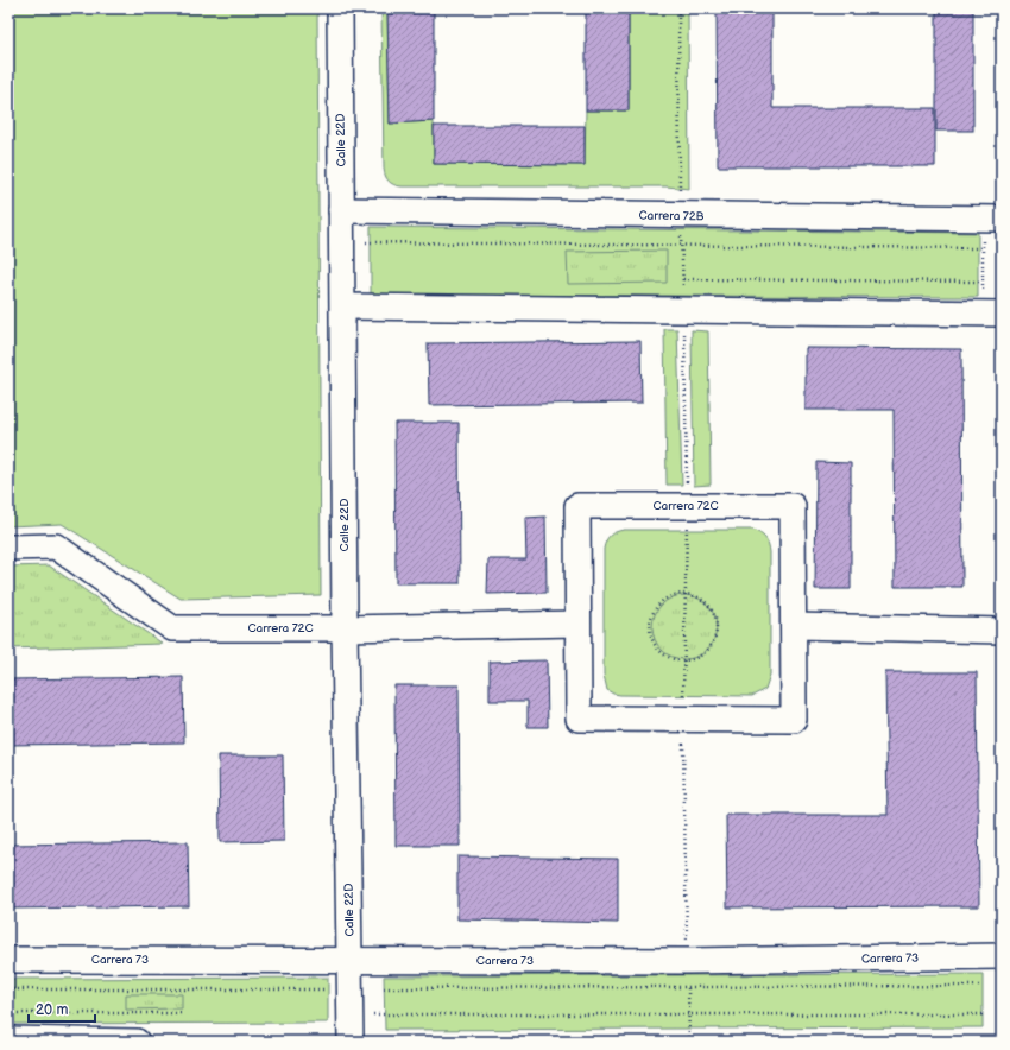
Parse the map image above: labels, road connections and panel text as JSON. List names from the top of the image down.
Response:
{
  "streets": {
    "street": [
      "Calle 22D",
      "Carrera 72B",
      "Carrera 72C",
      "Carrera 73"
    ]
  },
  "crossings": [
    ["Calle 22D", "Carrera 72B"],
    ["Calle 22D", "Carrera 72C"],
    ["Calle 22D", "Carrera 73"]
  ],
  "scale_bar": "20 m"
}
